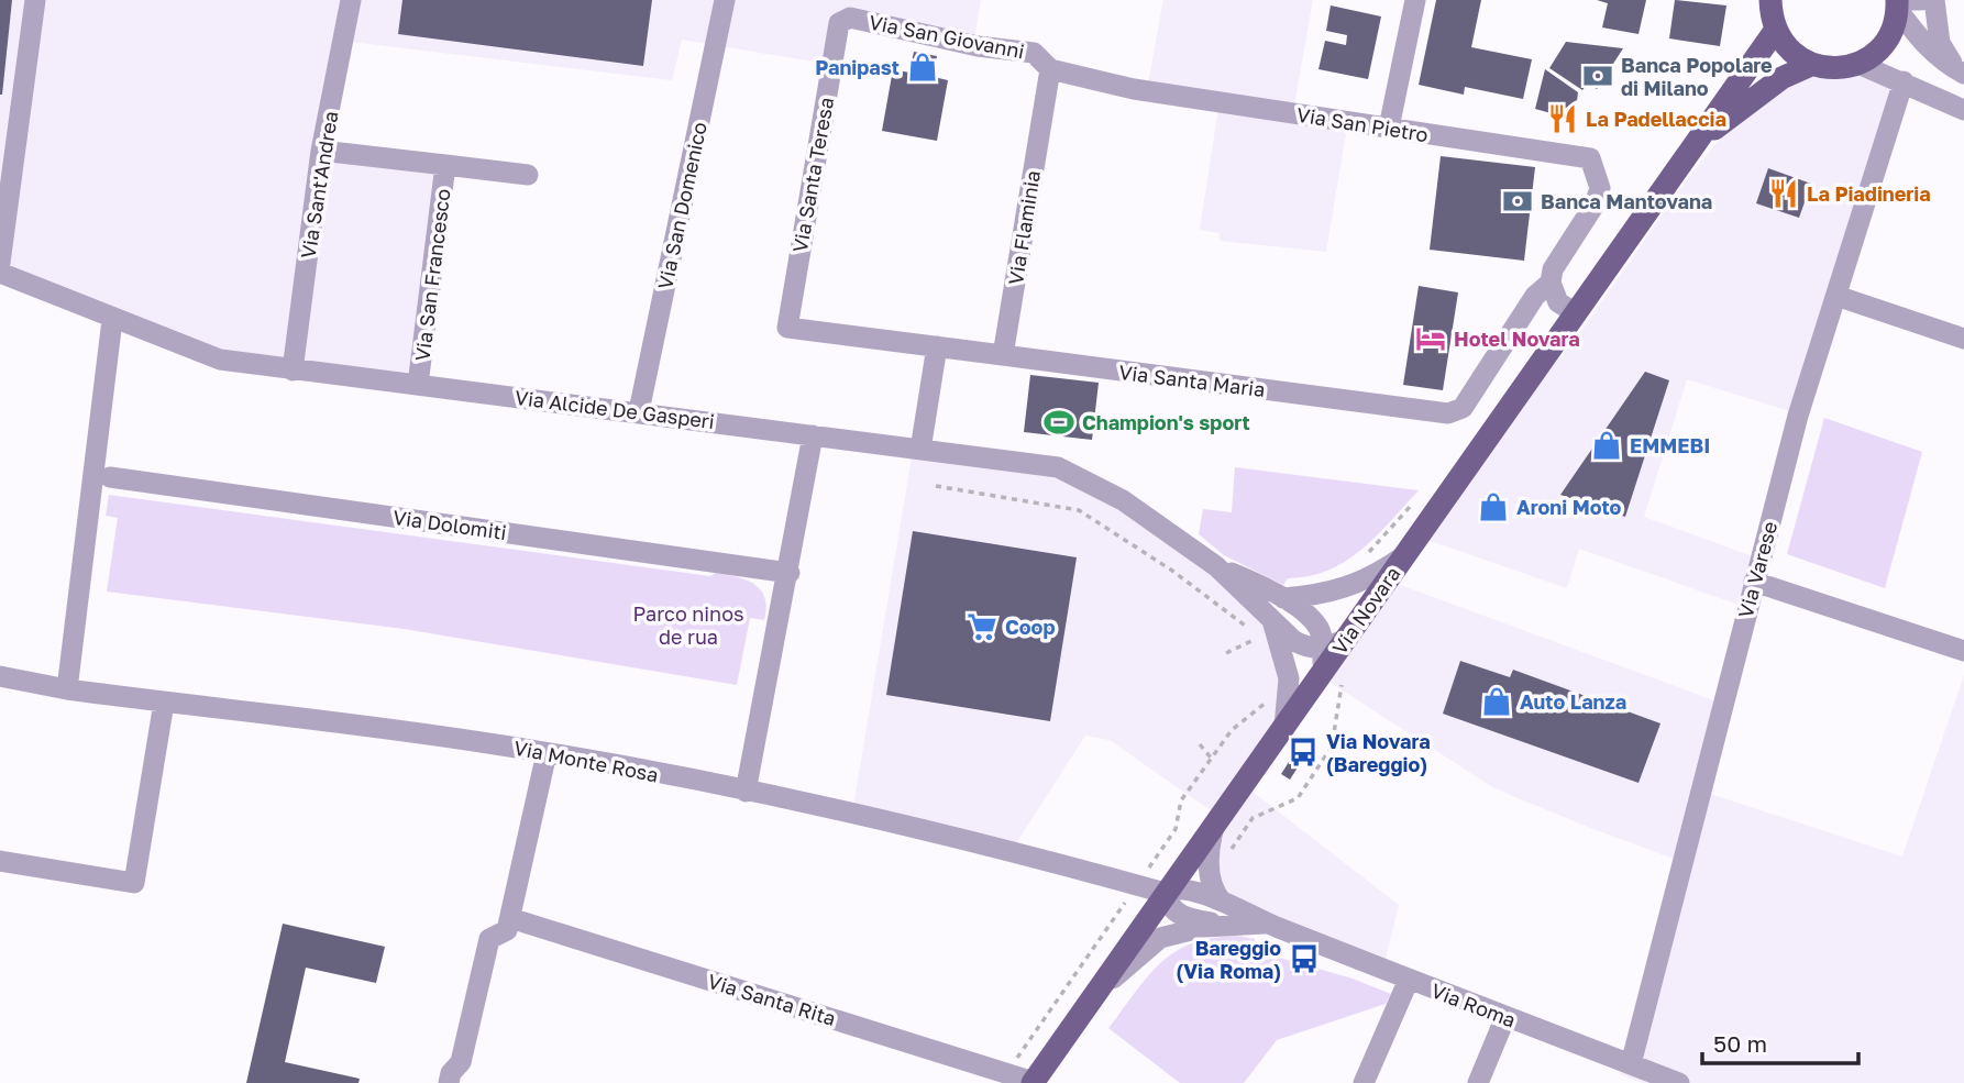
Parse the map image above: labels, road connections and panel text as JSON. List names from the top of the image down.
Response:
{
  "streets": {
    "main road": ["Via Novara"],
    "street": [
      "Via San Giovanni",
      "Via San Pietro",
      "Via Santa Teresa",
      "Via Sant'Andrea",
      "Via San Domenico",
      "Via Flaminia",
      "Via San Francesco",
      "Via Santa Maria",
      "Via Alcide De Gasperi",
      "Via Dolomiti",
      "Via Varese",
      "Via Monte Rosa",
      "Via Santa Rita",
      "Via Roma"
    ]
  },
  "crossings": [
    ["Via San Giovanni", "Via San Pietro"],
    ["Via San Giovanni", "Via Santa Teresa"],
    ["Via San Giovanni", "Via Flaminia"],
    ["Via San Pietro", "Via Santa Maria"],
    ["Via Santa Teresa", "Via Santa Maria"],
    ["Via Sant'Andrea", "Via San Francesco"],
    ["Via Sant'Andrea", "Via Alcide De Gasperi"],
    ["Via San Domenico", "Via Alcide De Gasperi"],
    ["Via Flaminia", "Via Santa Maria"],
    ["Via San Francesco", "Via Alcide De Gasperi"],
    ["Via Alcide De Gasperi", "Via Novara"],
    ["Via Varese", "Via Roma"],
    ["Via Novara", "Via Monte Rosa"],
    ["Via Novara", "Via Santa Rita"],
    ["Via Monte Rosa", "Via Roma"]
  ],
  "parks": ["Parco ninos de rua"],
  "places": {
    "shop": [
      "Panipast",
      "EMMEBI",
      "Aroni Moto",
      "Auto Lanza"
    ],
    "bank": ["Banca Popolare di Milano", "Banca Mantovana"],
    "restaurant": ["La Padellaccia", "La Piadineria"],
    "hotel": ["Hotel Novara"],
    "sports": ["Champion's sport"],
    "supermarket": ["Coop"],
    "bus stop": ["Via Novara (Bareggio)", "Bareggio (Via Roma)"]
  },
  "scale_bar": "50 m"
}
